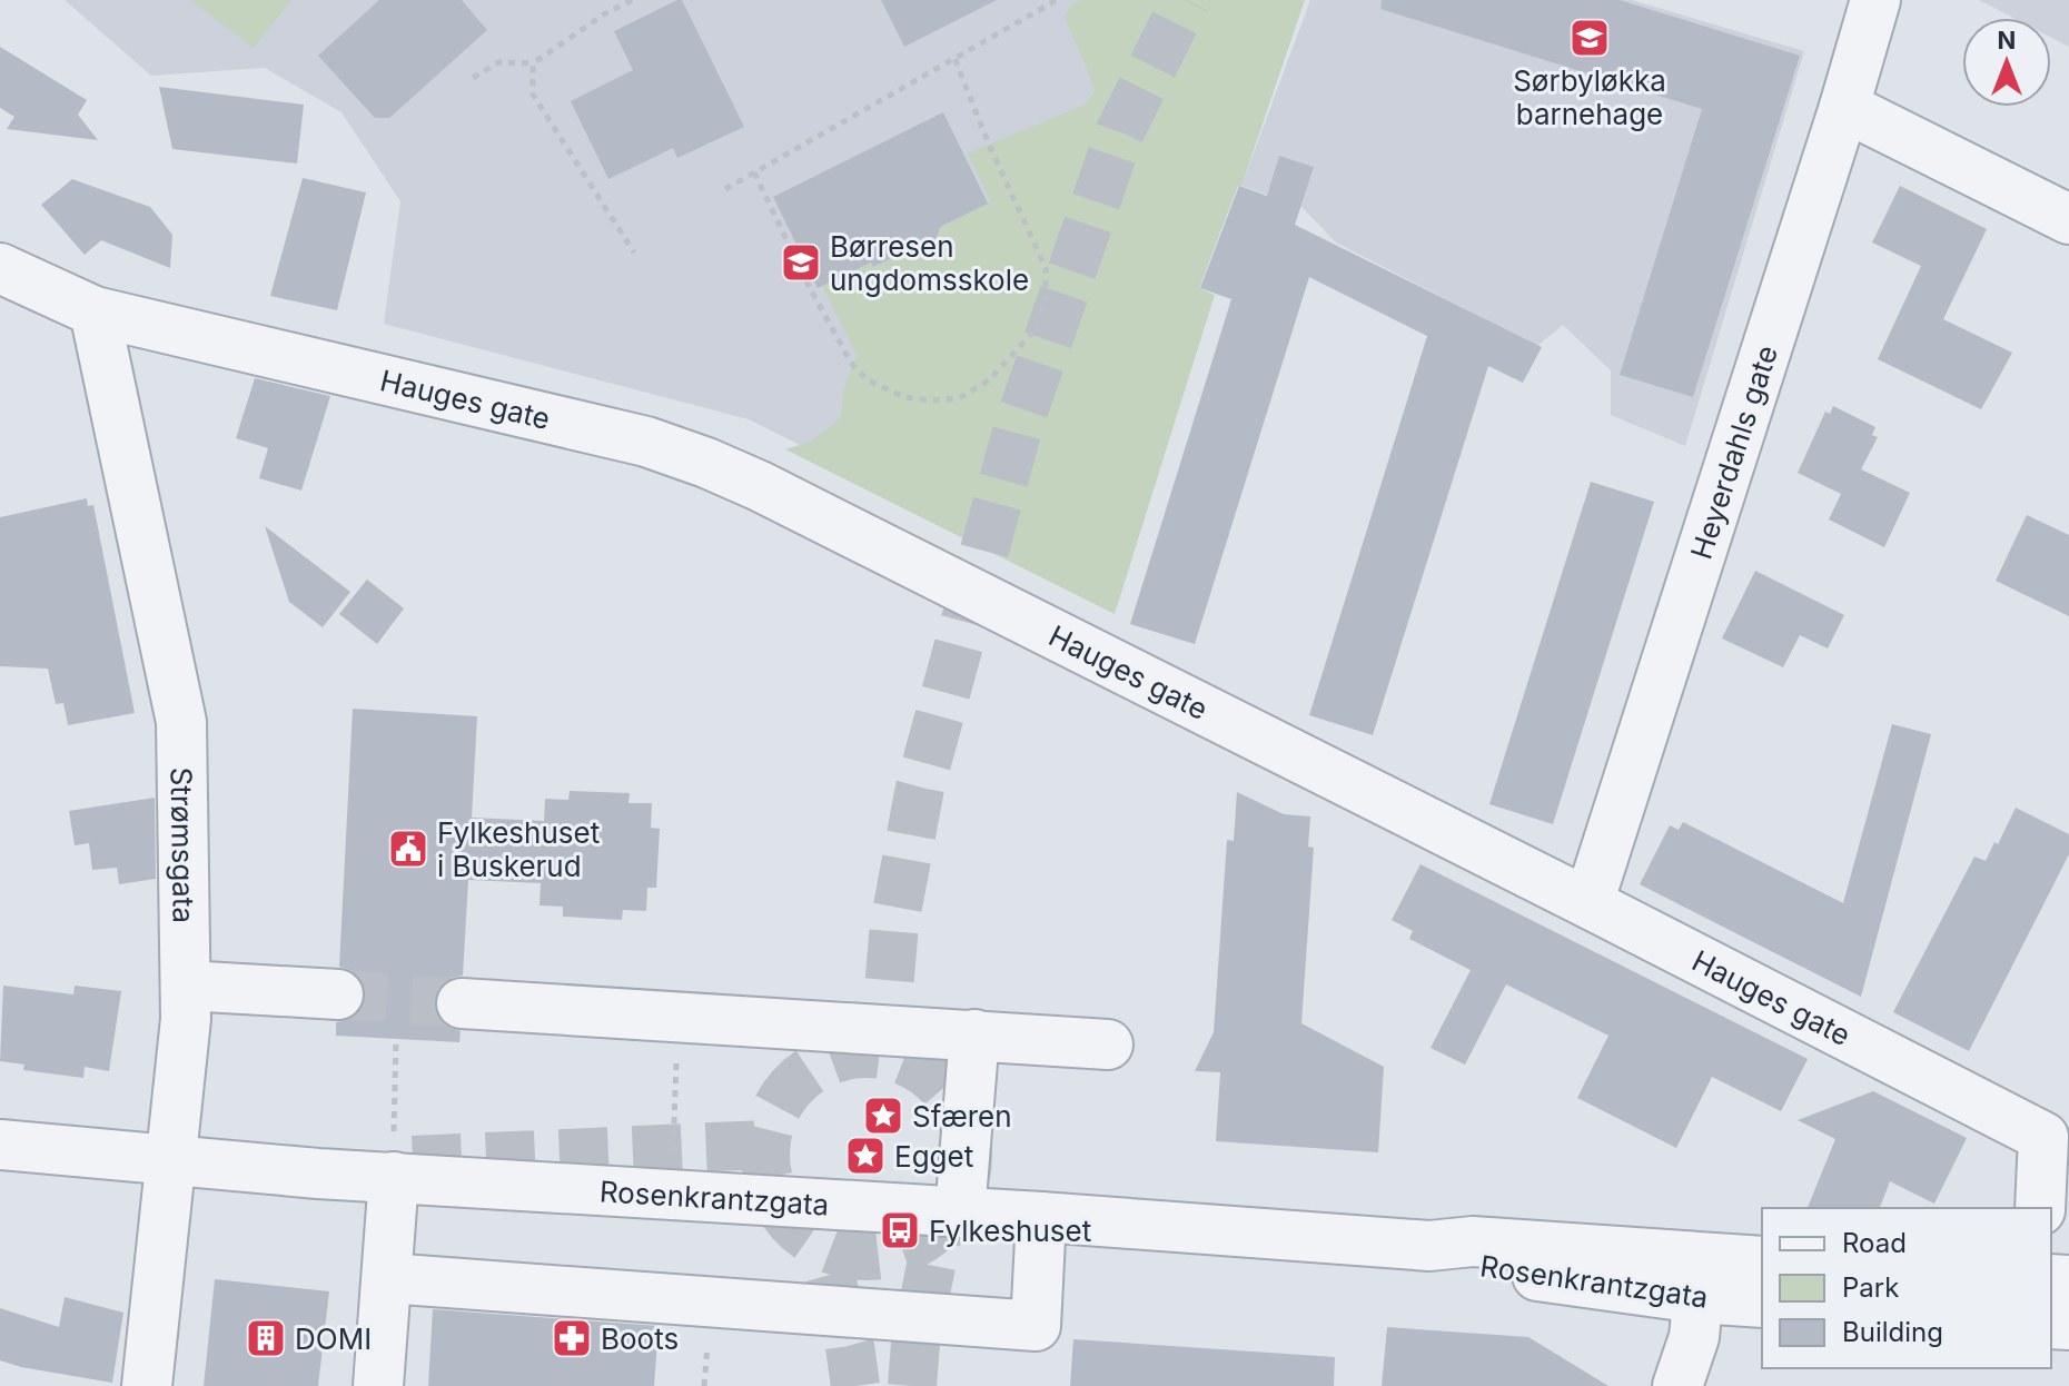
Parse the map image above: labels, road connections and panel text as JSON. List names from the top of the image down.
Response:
{
  "streets": {
    "street": [
      "Hauges gate",
      "Heyerdahls gate",
      "Strømsgata",
      "Rosenkrantzgata"
    ]
  },
  "crossings": [
    ["Hauges gate", "Heyerdahls gate"],
    ["Hauges gate", "Strømsgata"],
    ["Strømsgata", "Rosenkrantzgata"]
  ],
  "places": {
    "school or university": ["Sørbyløkka barnehage", "Børresen ungdomsskole"],
    "public building": ["Fylkeshuset i Buskerud"],
    "place": ["Sfæren", "Egget"],
    "bus stop": ["Fylkeshuset"],
    "building": ["DOMI"],
    "pharmacy": ["Boots"]
  },
  "legend": ["Road", "Park", "Building"],
  "north": "top"
}
